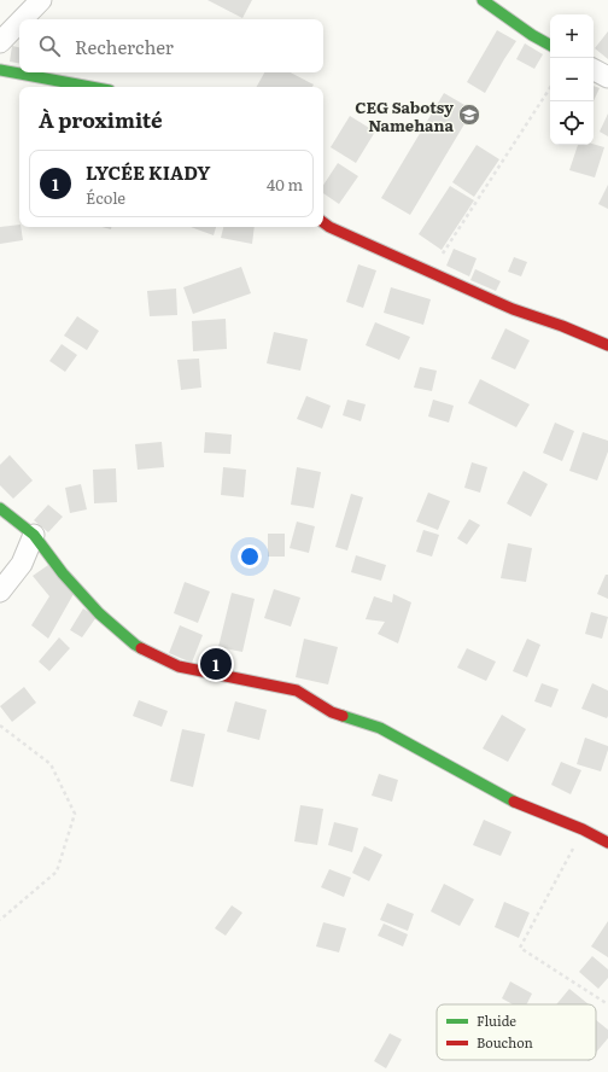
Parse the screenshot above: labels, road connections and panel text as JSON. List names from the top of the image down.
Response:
{
  "places": {
    "school or university": ["CEG Sabotsy Namehana"]
  },
  "legend": ["Fluide", "Bouchon"],
  "page": {
    "map_buttons": ["+", "−"],
    "search": "Rechercher",
    "heading": "À proximité",
    "list": [
      {
        "mark": "1",
        "name": "LYCÉE KIADY",
        "note": "École",
        "value": "40 m"
      }
    ],
    "pins": "1"
  }
}
